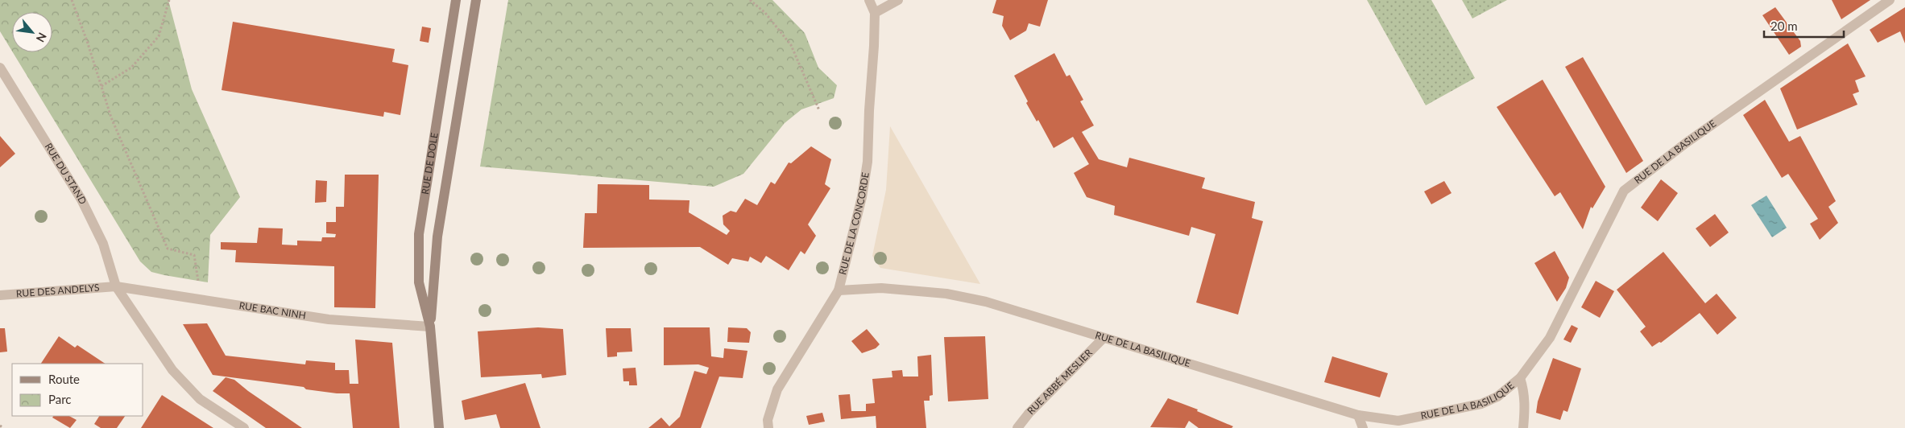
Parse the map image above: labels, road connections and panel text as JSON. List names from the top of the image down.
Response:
{
  "streets": {
    "main road": ["RUE DE DOLE"],
    "street": [
      "RUE DE LA BASILIQUE",
      "RUE DU STAND",
      "RUE DE LA CONCORDE",
      "RUE DES ANDELYS",
      "RUE BAC NINH",
      "RUE ABBÉ MESLIER"
    ]
  },
  "crossings": [
    ["RUE DE LA BASILIQUE", "RUE DE LA CONCORDE"],
    ["RUE DE LA BASILIQUE", "RUE ABBÉ MESLIER"],
    ["RUE DE DOLE", "RUE BAC NINH"],
    ["RUE DU STAND", "RUE DES ANDELYS"],
    ["RUE DU STAND", "RUE BAC NINH"],
    ["RUE DES ANDELYS", "RUE BAC NINH"]
  ],
  "legend": ["Route", "Parc"],
  "scale_bar": "20 m",
  "north": "bottom right"
}
